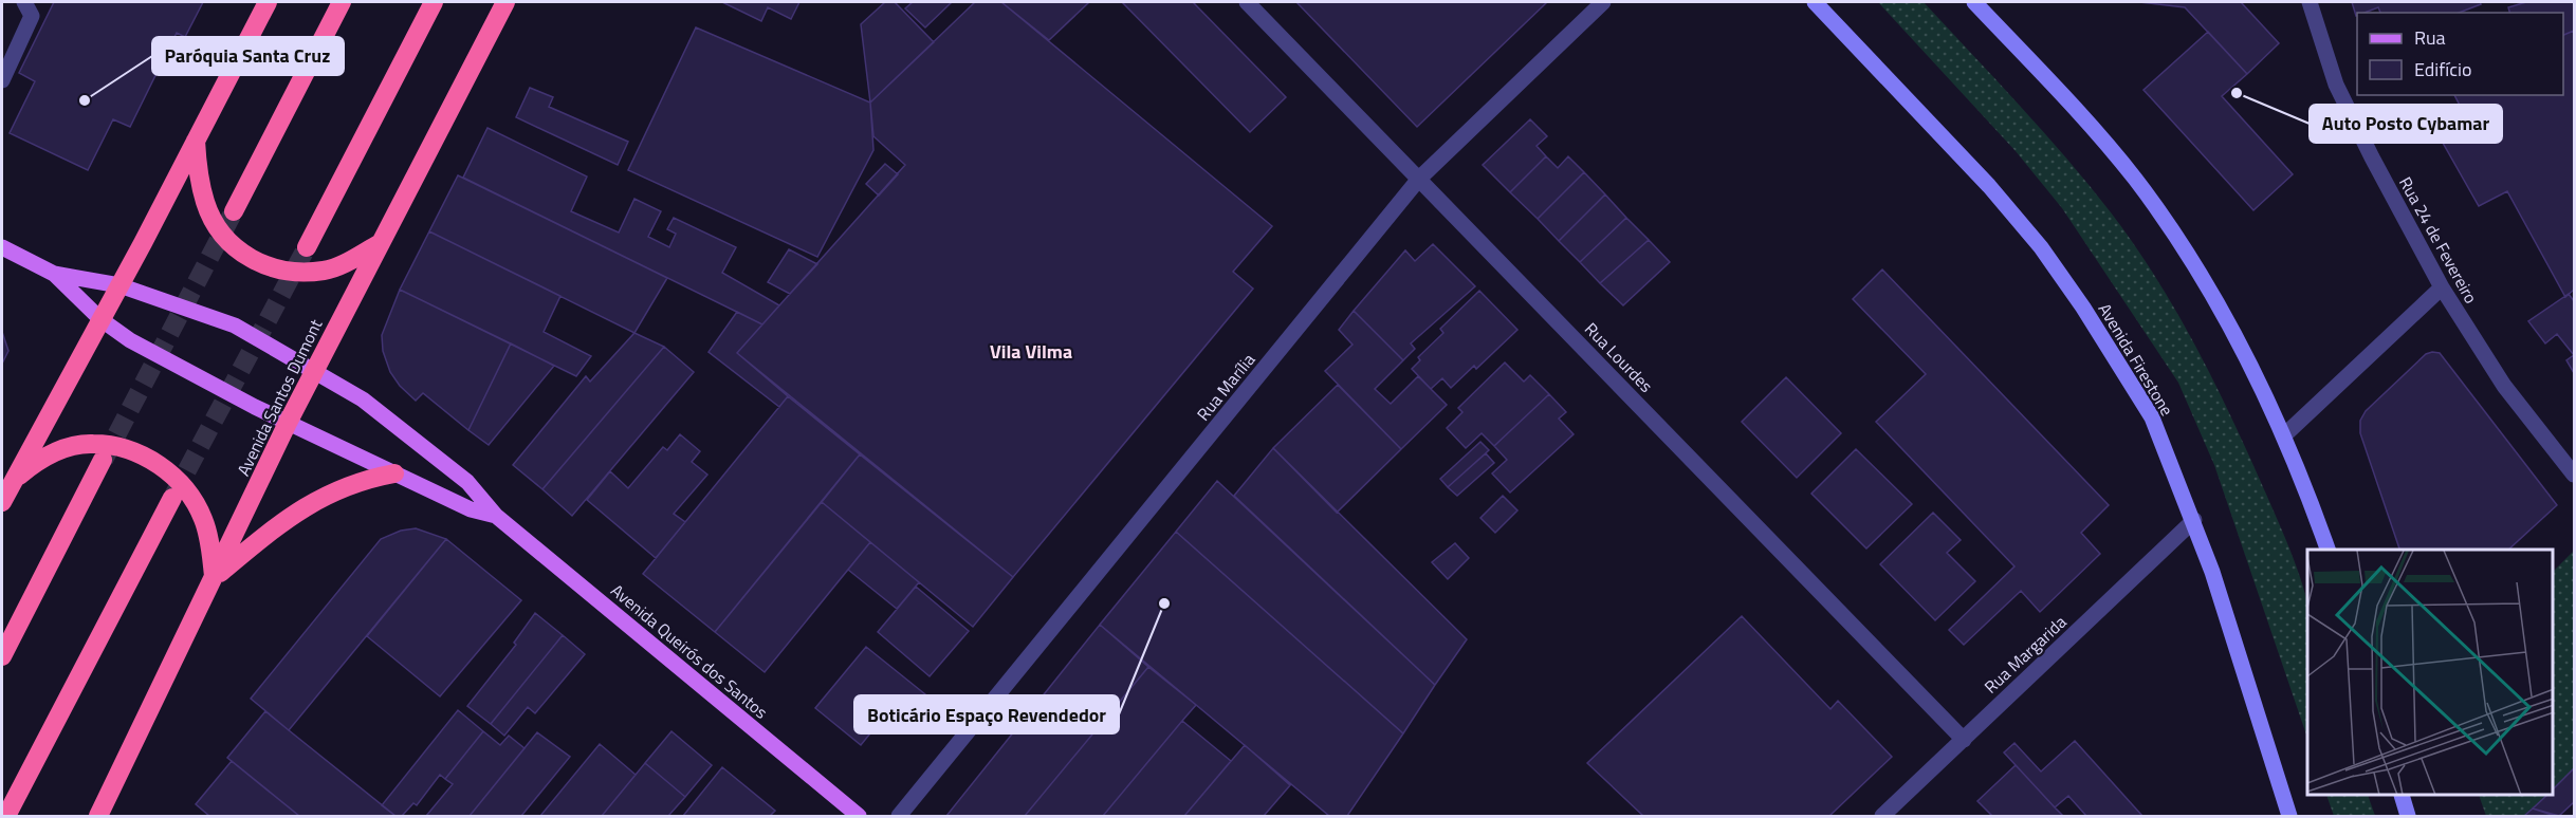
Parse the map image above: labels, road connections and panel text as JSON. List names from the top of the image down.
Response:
{
  "streets": {
    "highway": ["Avenida Santos Dumont"],
    "main road": ["Avenida Firestone", "Avenida Queirós dos Santos"],
    "street": [
      "Rua 24 de Fevereiro",
      "Rua Lourdes",
      "Rua Marília",
      "Rua Margarida"
    ]
  },
  "crossings": [
    ["Rua Lourdes", "Rua Marília"],
    ["Rua Lourdes", "Rua Margarida"],
    ["Avenida Firestone", "Rua Margarida"],
    ["Avenida Santos Dumont", "Avenida Queirós dos Santos"]
  ],
  "districts": ["Vila Vilma"],
  "places": ["Auto Posto Cybamar", "Paróquia Santa Cruz", "Boticário Espaço Revendedor"],
  "legend": ["Rua", "Edifício"]
}
